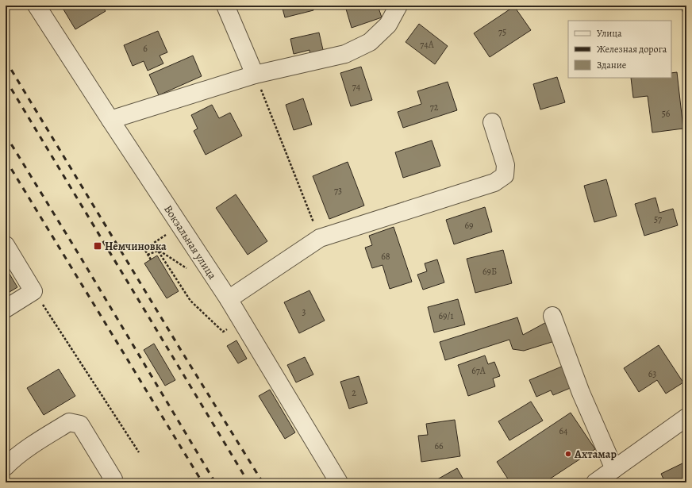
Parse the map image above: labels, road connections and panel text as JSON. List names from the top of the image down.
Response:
{
  "streets": {
    "street": ["Вокзальная улица"]
  },
  "places": {
    "transit": ["Немчиновка"],
    "other": ["Ахтамар"]
  },
  "house_numbers": [
    "75",
    "74А",
    "6",
    "74",
    "72",
    "56",
    "73",
    "57",
    "69",
    "68",
    "69Б",
    "3",
    "69/1",
    "67А",
    "63",
    "2",
    "64",
    "66"
  ],
  "legend": ["Улица", "Железная дорога", "Здание"]
}
